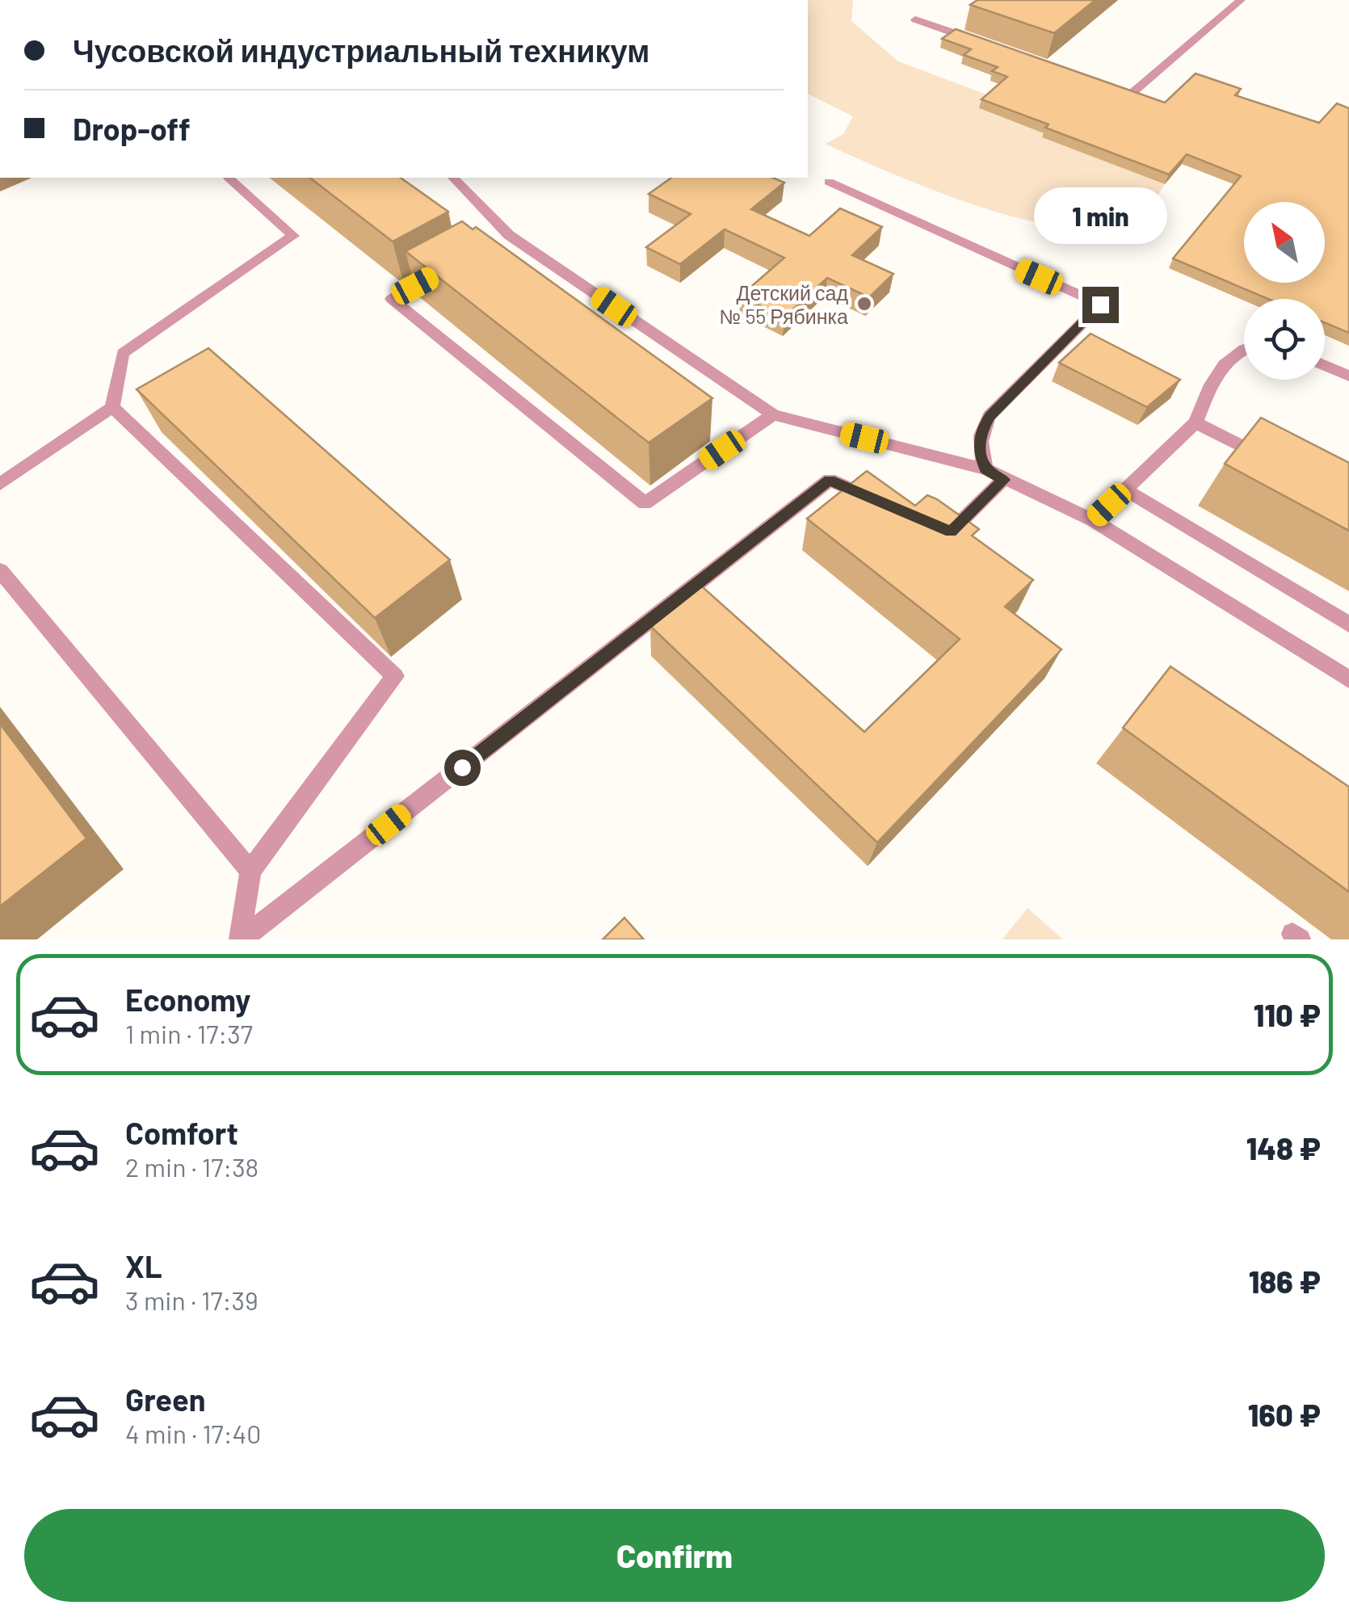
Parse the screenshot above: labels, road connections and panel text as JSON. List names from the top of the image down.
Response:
{
  "places": ["Детский сад № 55 Рябинка"],
  "north": "top left",
  "page": {
    "banner": ["Чусовской индустриальный техникум", "Drop-off"],
    "bubble": "1 min",
    "list": [
      {
        "name": "Economy",
        "note": "1 min · 17:37",
        "value": "110 ₽"
      },
      {
        "name": "Comfort",
        "note": "2 min · 17:38",
        "value": "148 ₽"
      },
      {
        "name": "XL",
        "note": "3 min · 17:39",
        "value": "186 ₽"
      },
      {
        "name": "Green",
        "note": "4 min · 17:40",
        "value": "160 ₽"
      }
    ],
    "buttons": "Confirm"
  }
}
